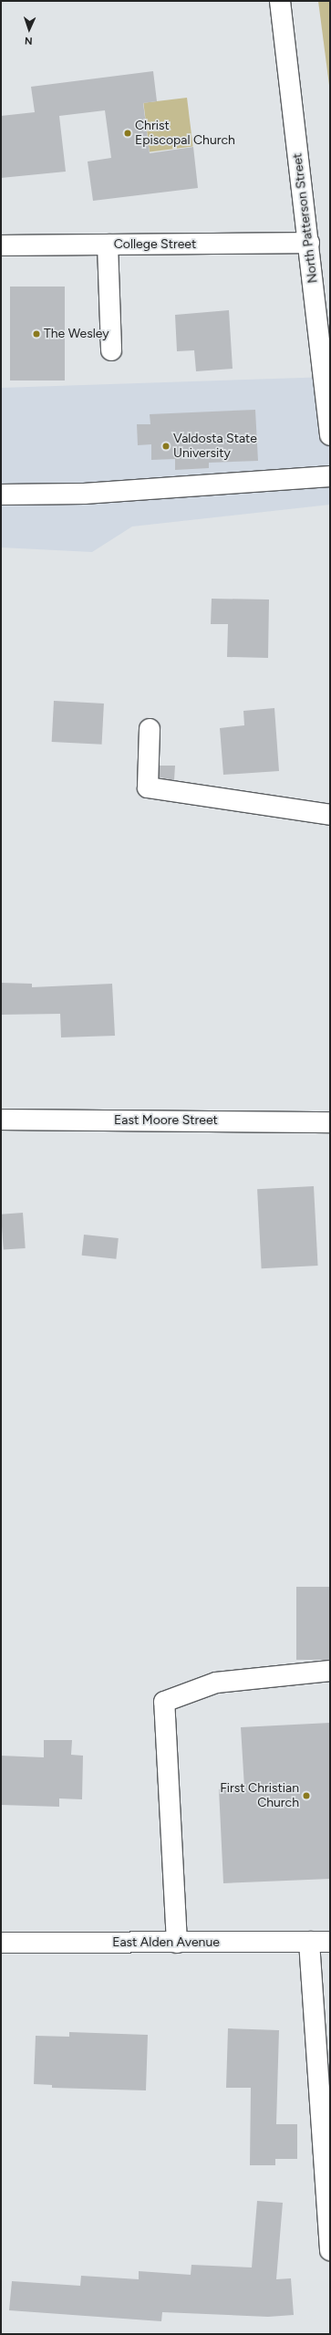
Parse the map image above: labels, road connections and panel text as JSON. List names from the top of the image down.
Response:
{
  "streets": {
    "street": [
      "North Patterson Street",
      "College Street",
      "East Moore Street",
      "East Alden Avenue"
    ]
  },
  "crossings": [
    ["North Patterson Street", "College Street"]
  ],
  "places": [
    "Christ Episcopal Church",
    "The Wesley",
    "Valdosta State University",
    "First Christian Church"
  ],
  "north": "bottom"
}
